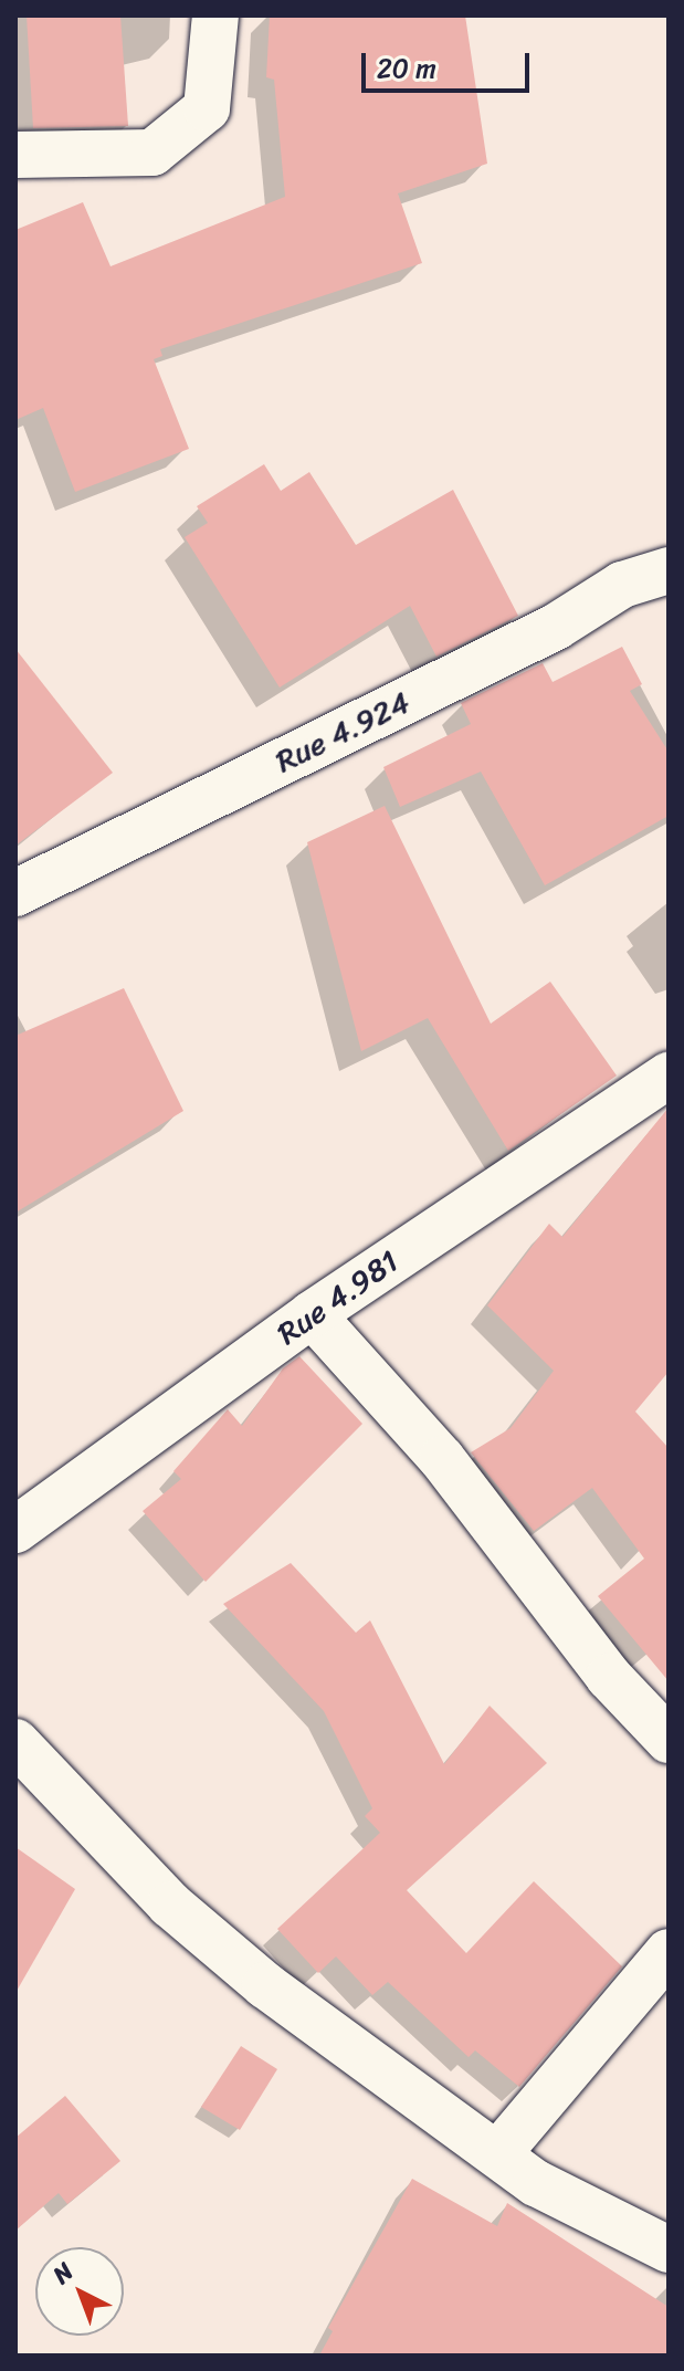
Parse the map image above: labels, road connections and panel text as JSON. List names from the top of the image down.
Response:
{
  "streets": {
    "street": ["Rue 4.924", "Rue 4.981"]
  },
  "scale_bar": "20 m",
  "north": "top left"
}
